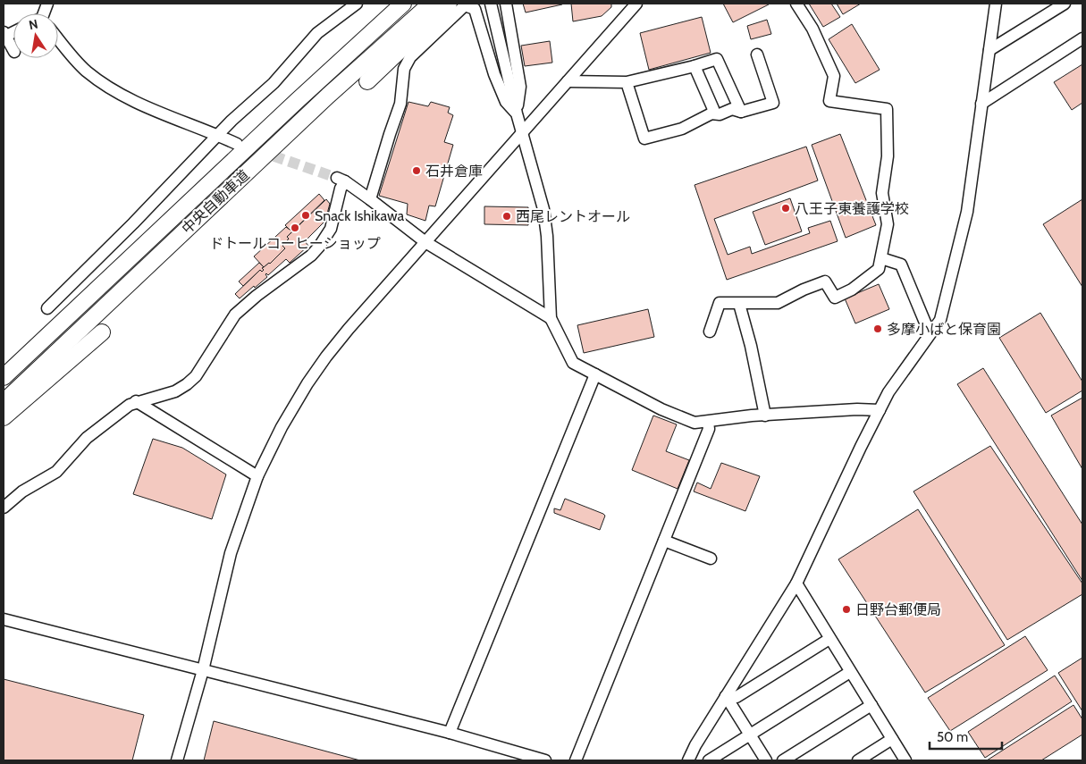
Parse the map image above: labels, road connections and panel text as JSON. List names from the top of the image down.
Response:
{
  "streets": {
    "highway": ["中央自動車道"]
  },
  "places": [
    "石井倉庫",
    "八王子東養護学校",
    "Snack Ishikawa",
    "西尾レントオール",
    "ドトールコーヒーショップ",
    "多摩小ばと保育園",
    "日野台郵便局"
  ],
  "scale_bar": "50 m",
  "north": "top"
}
